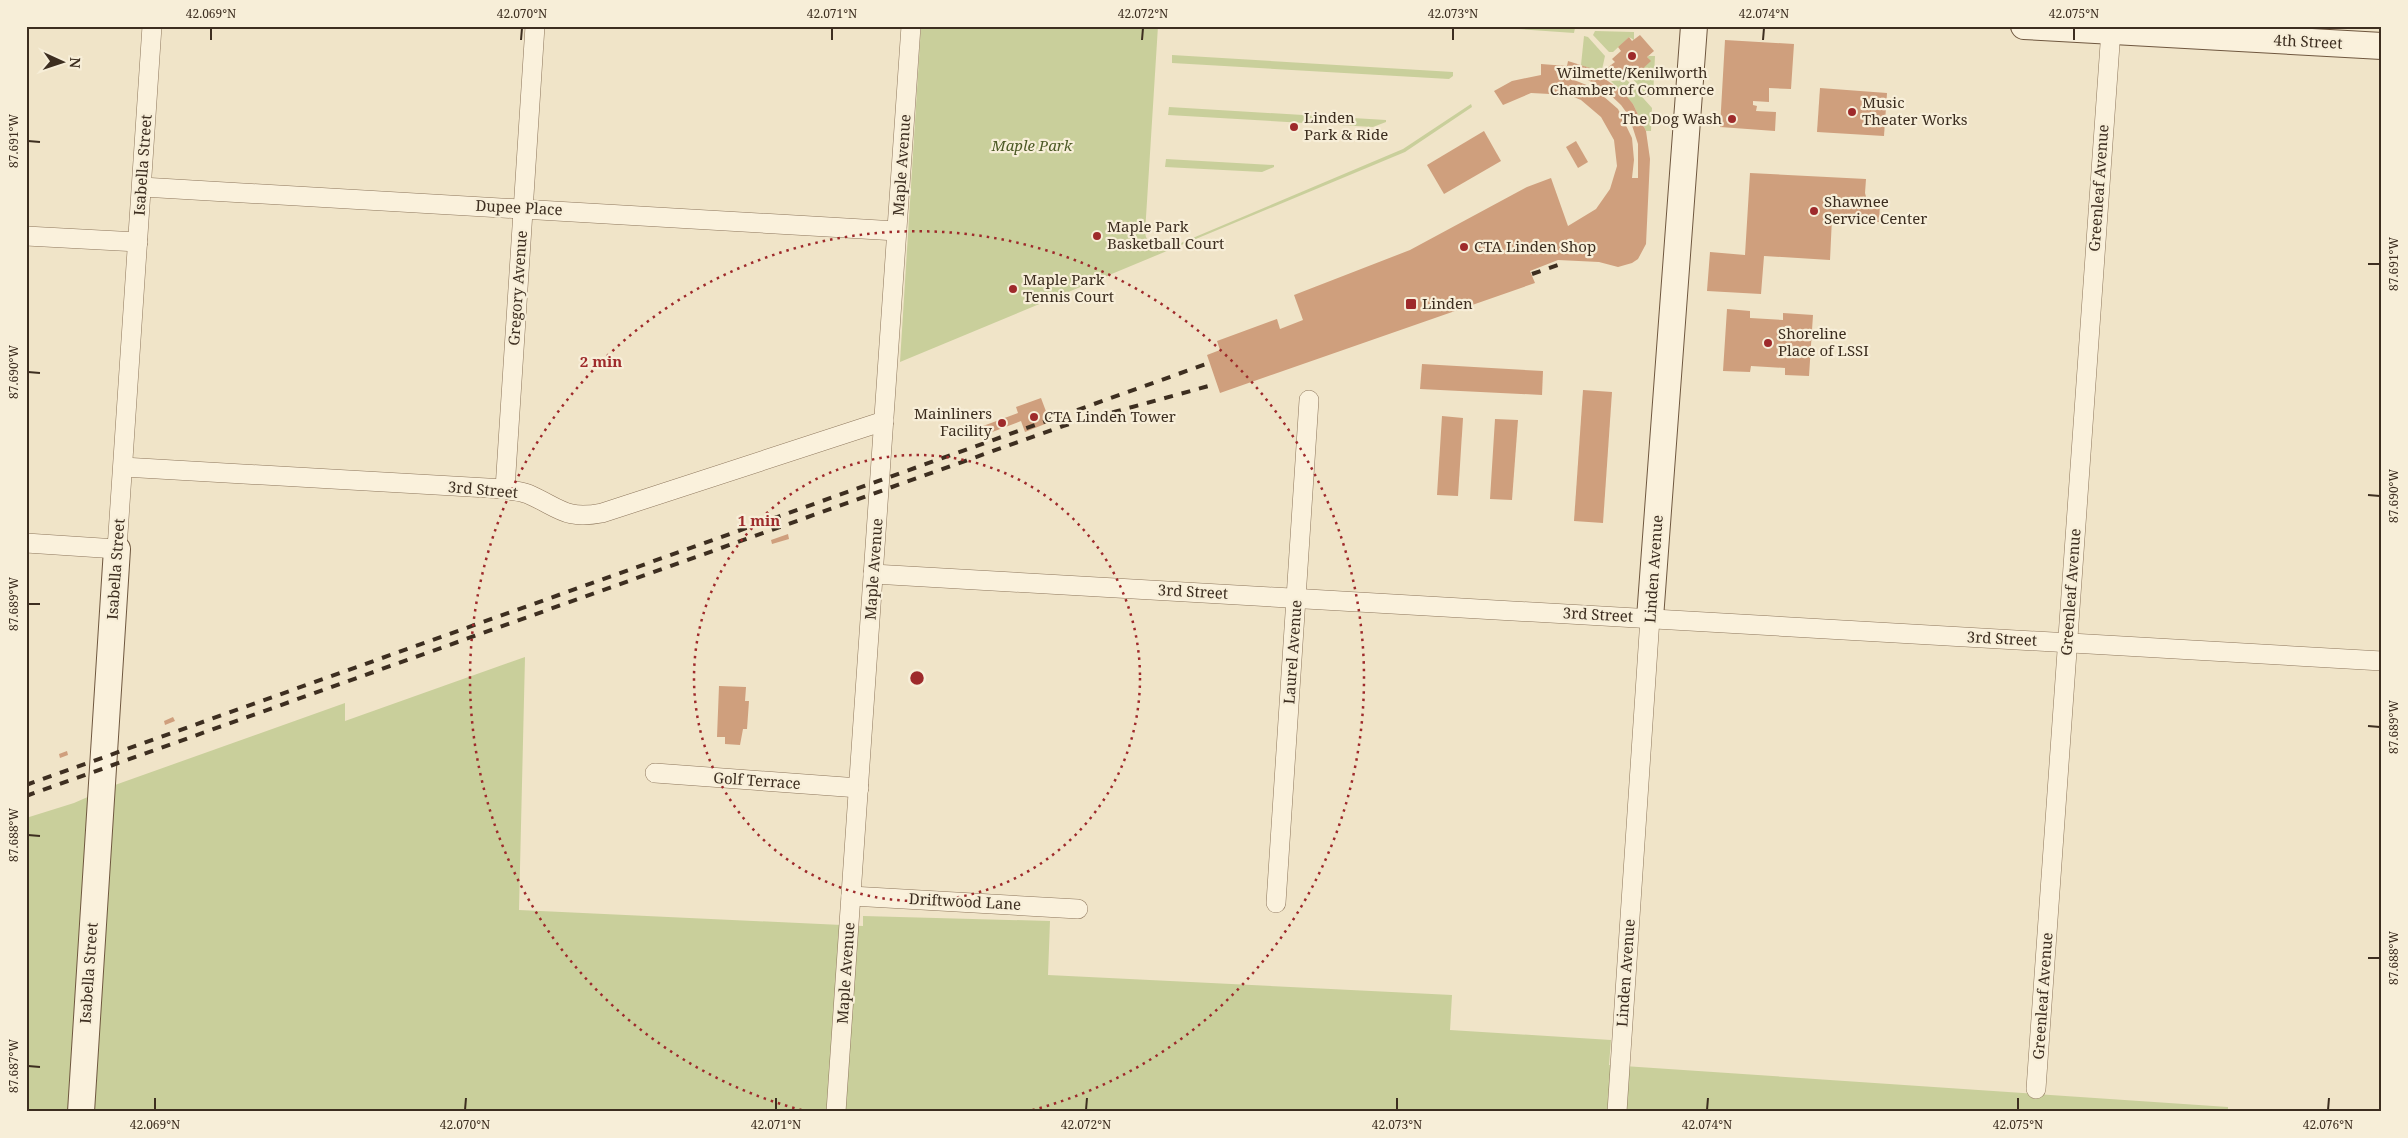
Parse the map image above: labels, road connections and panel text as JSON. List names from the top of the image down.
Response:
{
  "streets": {
    "street": [
      "4th Street",
      "Isabella Street",
      "Maple Avenue",
      "Greenleaf Avenue",
      "Dupee Place",
      "Gregory Avenue",
      "3rd Street",
      "Linden Avenue",
      "Laurel Avenue",
      "Golf Terrace",
      "Driftwood Lane"
    ]
  },
  "crossings": [
    ["4th Street", "Greenleaf Avenue"],
    ["Isabella Street", "Dupee Place"],
    ["Isabella Street", "3rd Street"],
    ["Maple Avenue", "Dupee Place"],
    ["Maple Avenue", "3rd Street"],
    ["Maple Avenue", "Golf Terrace"],
    ["Maple Avenue", "Driftwood Lane"],
    ["Greenleaf Avenue", "3rd Street"],
    ["Dupee Place", "Gregory Avenue"],
    ["Gregory Avenue", "3rd Street"],
    ["3rd Street", "Linden Avenue"],
    ["3rd Street", "Laurel Avenue"]
  ],
  "parks": ["Maple Park"],
  "places": {
    "other": [
      "Wilmette/Kenilworth Chamber of Commerce",
      "Music Theater Works",
      "The Dog Wash",
      "Linden Park & Ride",
      "Shawnee Service Center",
      "Maple Park Basketball Court",
      "CTA Linden Shop",
      "Maple Park Tennis Court",
      "Shoreline Place of LSSI",
      "CTA Linden Tower",
      "Mainliners Facility"
    ],
    "transit": ["Linden"]
  },
  "north": "right",
  "coordinates": [
    "42.069°N",
    "42.070°N",
    "42.071°N",
    "42.072°N",
    "42.073°N",
    "42.074°N",
    "42.075°N",
    "87.691°W",
    "87.690°W",
    "87.689°W",
    "87.688°W",
    "87.687°W",
    "42.076°N"
  ],
  "rings": ["2 min", "1 min"]
}
